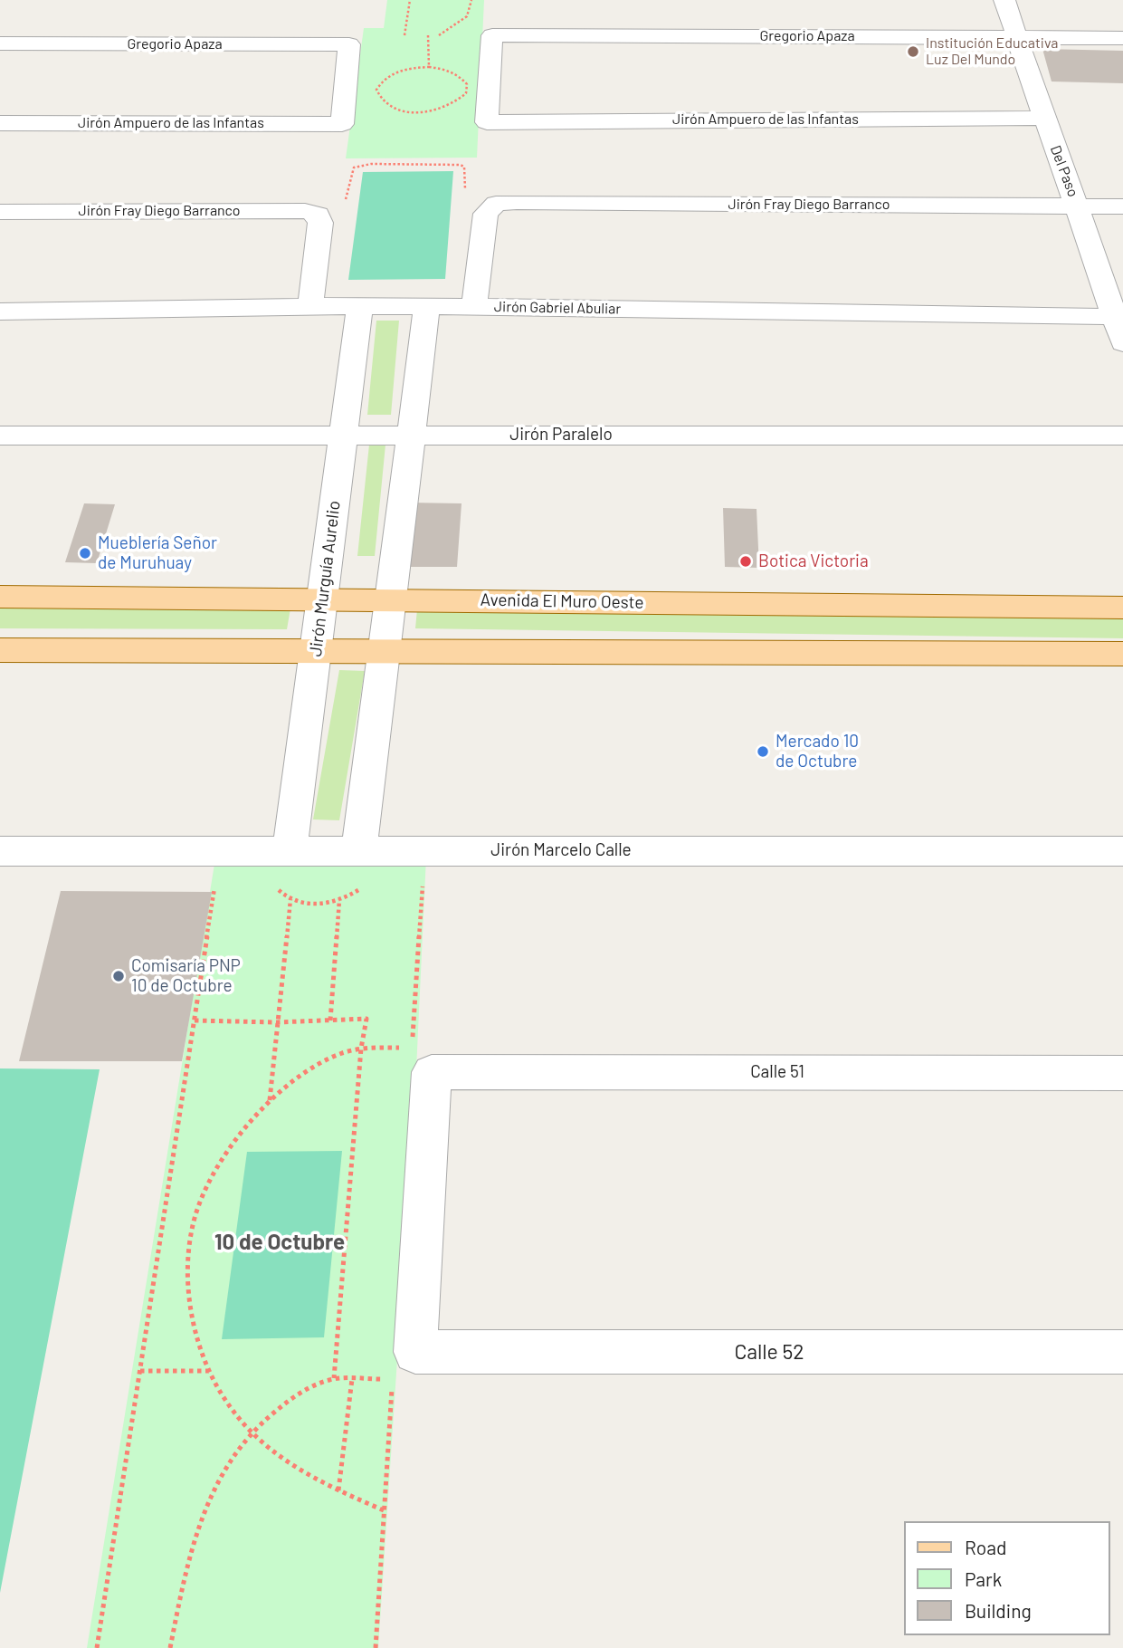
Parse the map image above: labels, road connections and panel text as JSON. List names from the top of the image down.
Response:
{
  "streets": {
    "main road": ["Avenida El Muro Oeste"],
    "street": [
      "Gregorio Apaza",
      "Jirón Ampuero de las Infantas",
      "Del Paso",
      "Jirón Fray Diego Barranco",
      "Jirón Gabriel Abuliar",
      "Jirón Paralelo",
      "Jirón Murguía Aurelio",
      "Jirón Marcelo Calle",
      "Calle 51",
      "Calle 52"
    ]
  },
  "crossings": [
    ["Gregorio Apaza", "Jirón Ampuero de las Infantas"],
    ["Gregorio Apaza", "Del Paso"],
    ["Jirón Ampuero de las Infantas", "Del Paso"],
    ["Del Paso", "Jirón Fray Diego Barranco"],
    ["Del Paso", "Jirón Gabriel Abuliar"],
    ["Jirón Gabriel Abuliar", "Jirón Murguía Aurelio"],
    ["Jirón Paralelo", "Jirón Murguía Aurelio"],
    ["Jirón Murguía Aurelio", "Avenida El Muro Oeste"],
    ["Jirón Murguía Aurelio", "Jirón Marcelo Calle"]
  ],
  "districts": ["10 de Octubre"],
  "places": [
    "Institución Educativa Luz Del Mundo",
    "Mueblería Señor de Muruhuay",
    "Botica Victoria",
    "Mercado 10 de Octubre",
    "Comisaría PNP 10 de Octubre"
  ],
  "legend": ["Road", "Park", "Building"]
}
